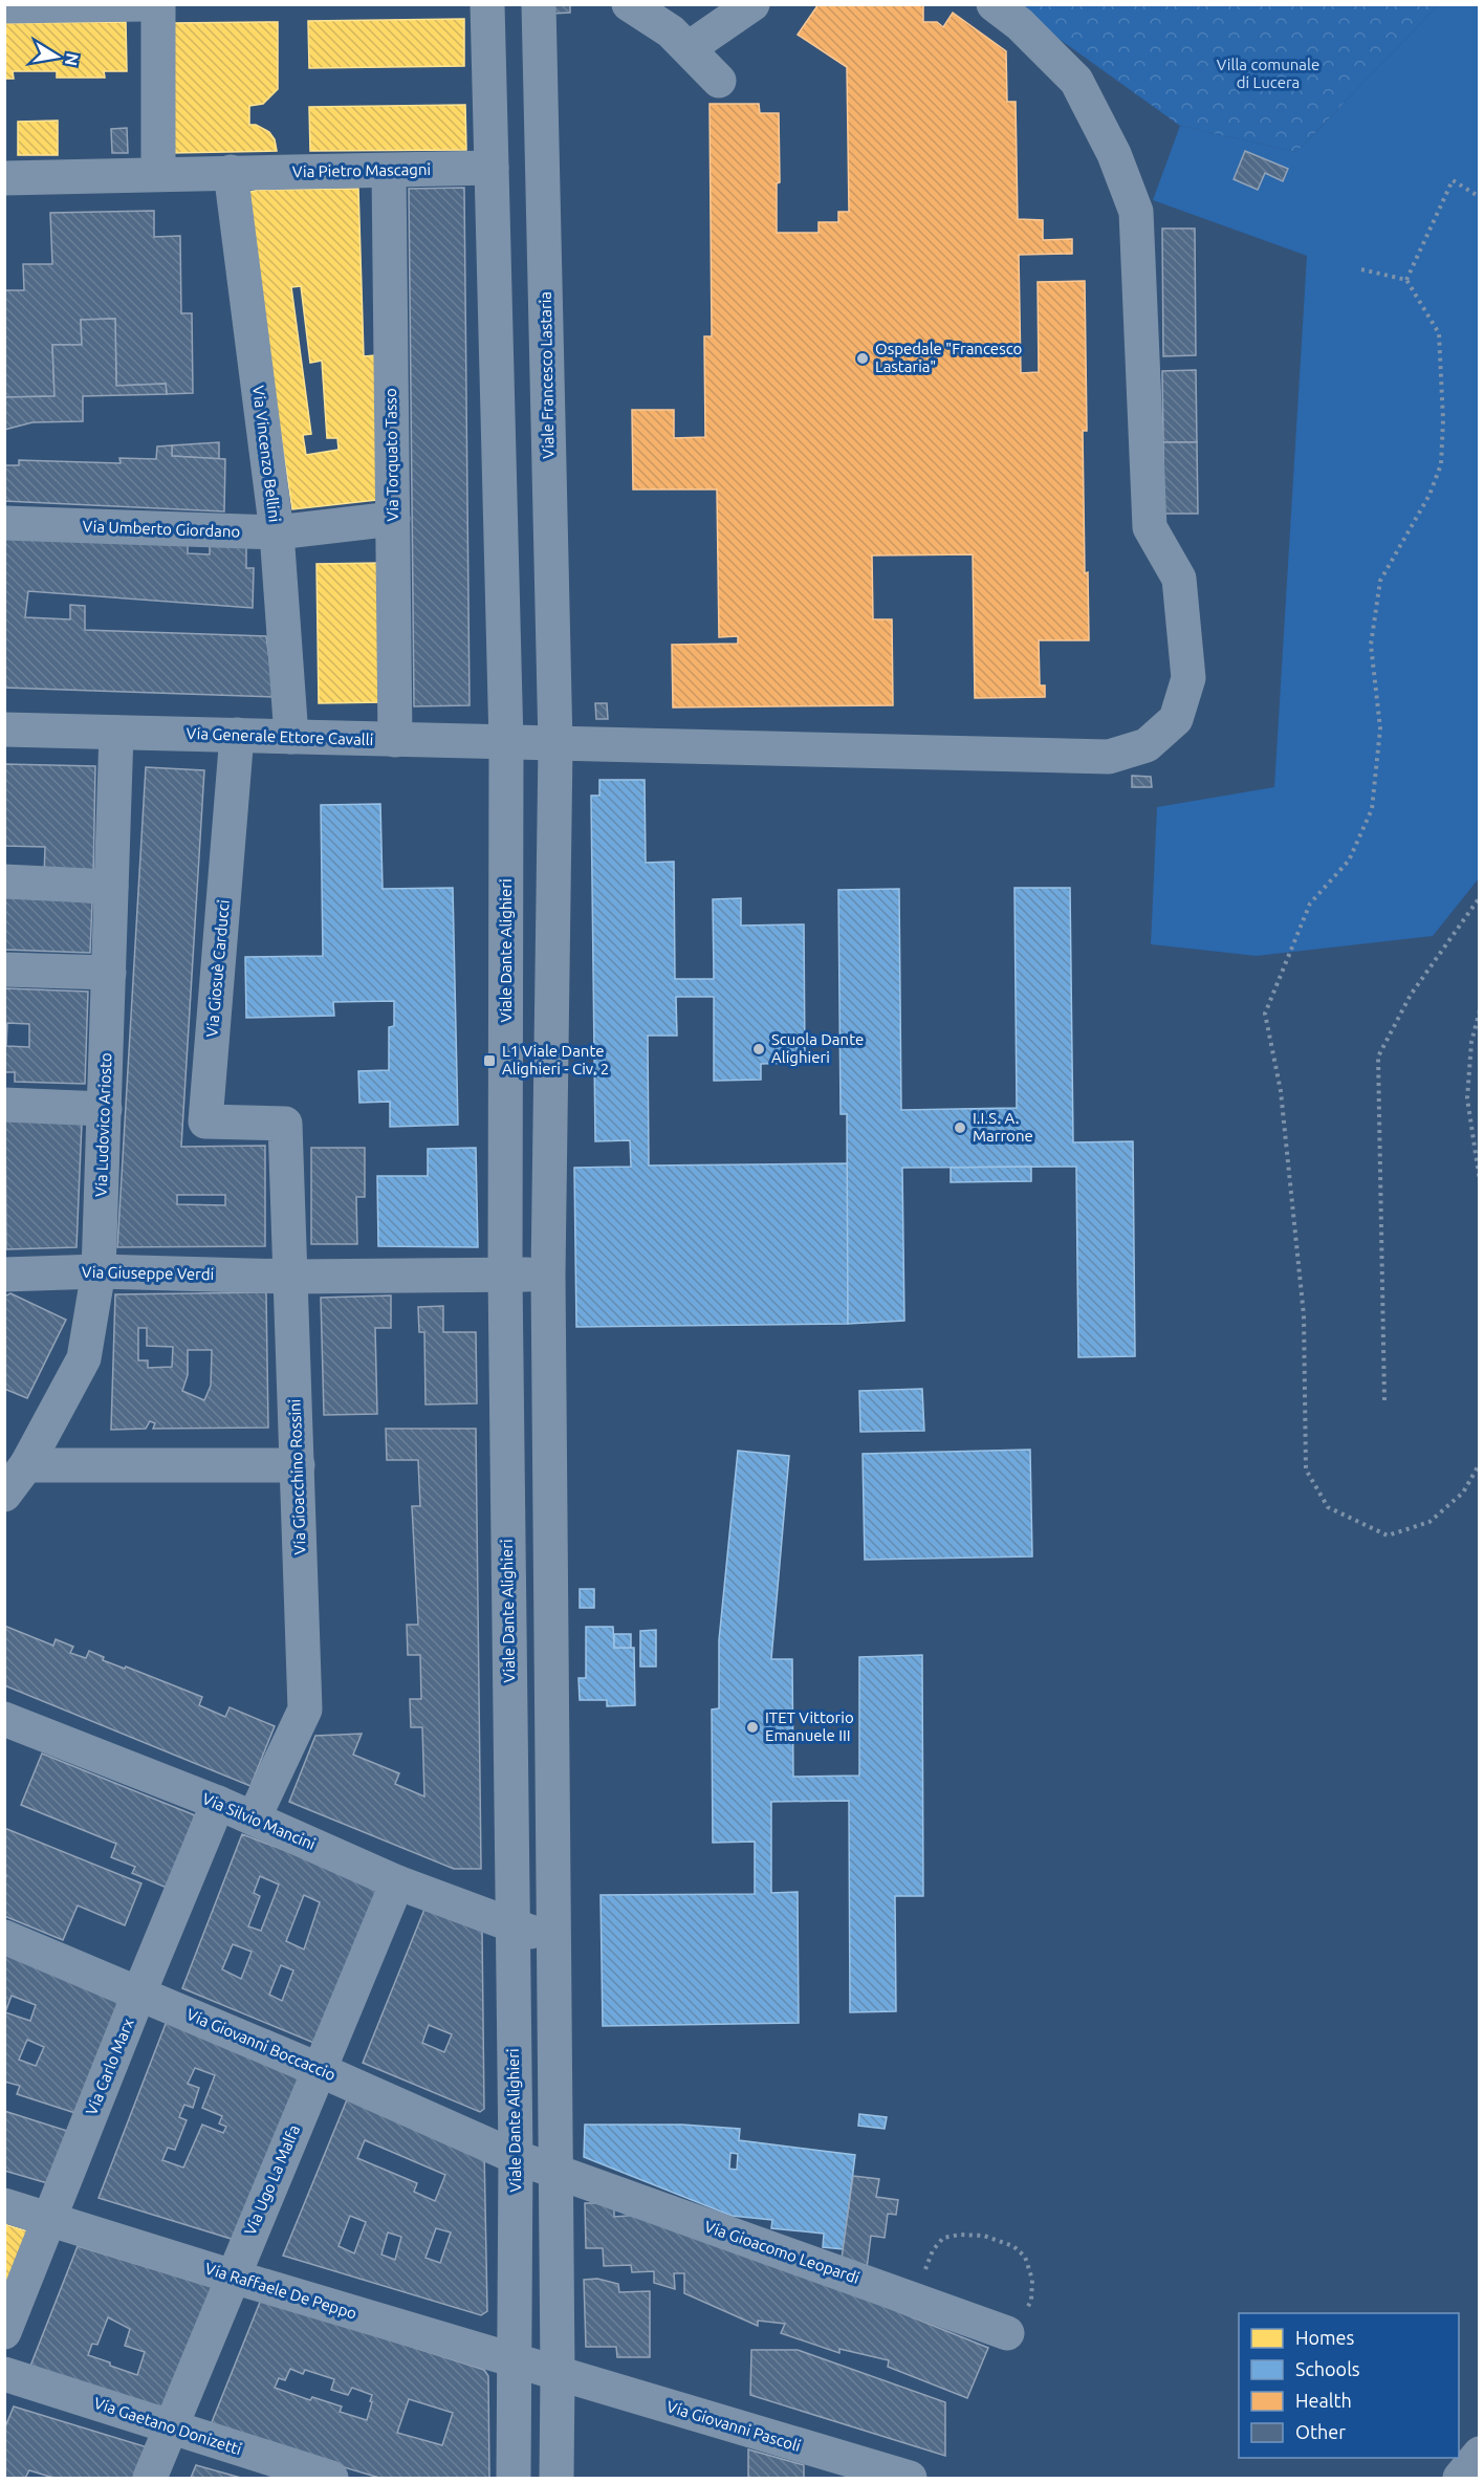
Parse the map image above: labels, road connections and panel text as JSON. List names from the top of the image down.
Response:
{
  "streets": {
    "street": [
      "Via Pietro Mascagni",
      "Viale Francesco Lastaria",
      "Via Vincenzo Bellini",
      "Via Torquato Tasso",
      "Via Umberto Giordano",
      "Via Generale Ettore Cavalli",
      "Viale Dante Alighieri",
      "Via Giosuè Carducci",
      "Via Ludovico Ariosto",
      "Via Giuseppe Verdi",
      "Via Gioacchino Rossini",
      "Via Silvio Mancini",
      "Via Giovanni Boccaccio",
      "Via Carlo Marx",
      "Via Ugo La Malfa",
      "Via Gioacomo Leopardi",
      "Via Raffaele De Peppo",
      "Via Gaetano Donizetti",
      "Via Giovanni Pascoli"
    ]
  },
  "crossings": [
    ["Via Pietro Mascagni", "Via Vincenzo Bellini"],
    ["Via Pietro Mascagni", "Via Torquato Tasso"],
    ["Viale Francesco Lastaria", "Via Generale Ettore Cavalli"],
    ["Via Vincenzo Bellini", "Via Umberto Giordano"],
    ["Via Vincenzo Bellini", "Via Generale Ettore Cavalli"],
    ["Via Torquato Tasso", "Via Umberto Giordano"],
    ["Via Torquato Tasso", "Via Generale Ettore Cavalli"],
    ["Via Generale Ettore Cavalli", "Viale Dante Alighieri"],
    ["Via Generale Ettore Cavalli", "Via Giosuè Carducci"],
    ["Via Generale Ettore Cavalli", "Via Ludovico Ariosto"],
    ["Viale Dante Alighieri", "Via Giuseppe Verdi"],
    ["Viale Dante Alighieri", "Via Silvio Mancini"],
    ["Viale Dante Alighieri", "Via Giovanni Boccaccio"],
    ["Viale Dante Alighieri", "Via Raffaele De Peppo"],
    ["Via Giosuè Carducci", "Via Gioacchino Rossini"],
    ["Via Ludovico Ariosto", "Via Giuseppe Verdi"],
    ["Via Giuseppe Verdi", "Via Gioacchino Rossini"],
    ["Via Gioacchino Rossini", "Via Silvio Mancini"],
    ["Via Silvio Mancini", "Via Carlo Marx"],
    ["Via Silvio Mancini", "Via Ugo La Malfa"],
    ["Via Giovanni Boccaccio", "Via Carlo Marx"],
    ["Via Giovanni Boccaccio", "Via Ugo La Malfa"],
    ["Via Giovanni Boccaccio", "Via Gioacomo Leopardi"],
    ["Via Carlo Marx", "Via Raffaele De Peppo"],
    ["Via Ugo La Malfa", "Via Raffaele De Peppo"],
    ["Via Ugo La Malfa", "Via Gaetano Donizetti"],
    ["Via Raffaele De Peppo", "Via Giovanni Pascoli"]
  ],
  "parks": ["Villa comunale di Lucera"],
  "places": {
    "other": [
      "Ospedale \"Francesco Lastaria\"",
      "Scuola Dante Alighieri",
      "I.I.S. A. Marrone",
      "ITET Vittorio Emanuele III"
    ],
    "transit": ["L1 Viale Dante Alighieri - Civ. 2"]
  },
  "legend": [
    "Homes",
    "Schools",
    "Health",
    "Other"
  ],
  "north": "right"
}
